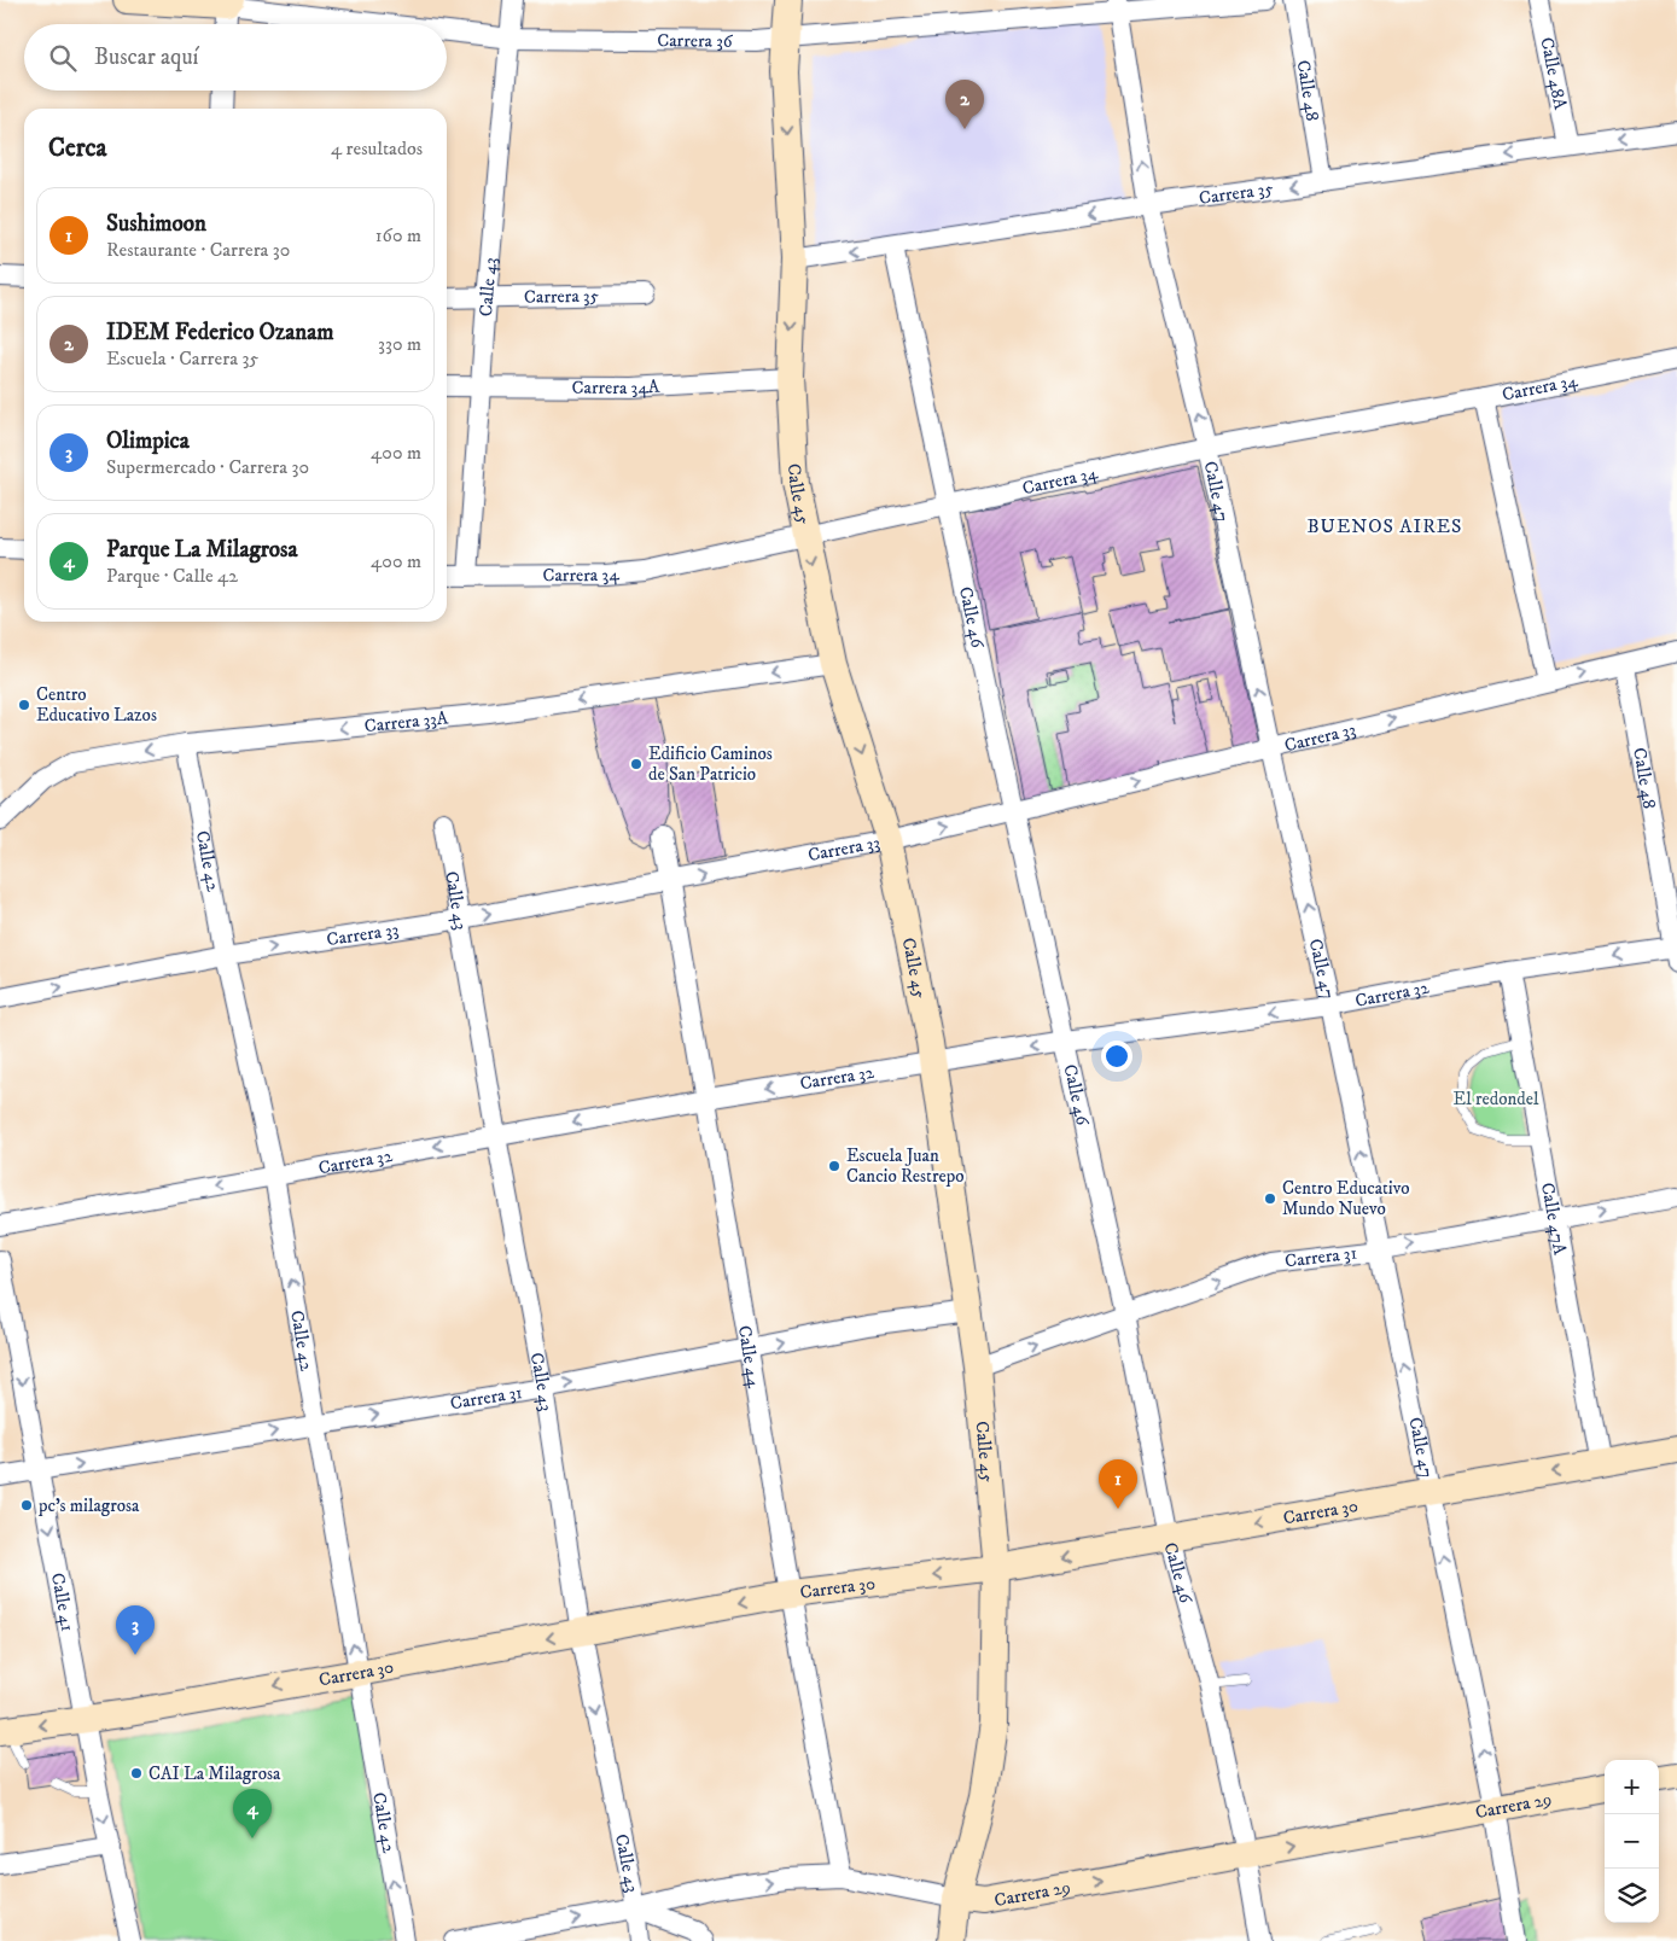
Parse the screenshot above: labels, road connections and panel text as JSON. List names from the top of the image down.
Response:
{
  "streets": {
    "main road": [
      "Carrera 36",
      "Calle 45",
      "Carrera 30",
      "Carrera 29"
    ],
    "street": [
      "Calle 48A",
      "Calle 48",
      "Carrera 35",
      "Calle 43",
      "Carrera 34A",
      "Carrera 34",
      "Calle 47",
      "Calle 46",
      "Carrera 33A",
      "Carrera 33",
      "Calle 42",
      "Carrera 32",
      "Calle 47A",
      "Carrera 31",
      "Calle 44",
      "Calle 41"
    ]
  },
  "crossings": [
    ["Carrera 36", "Calle 43"],
    ["Carrera 36", "Calle 47"],
    ["Carrera 36", "Calle 45"],
    ["Calle 48A", "Carrera 35"],
    ["Calle 48", "Carrera 35"],
    ["Calle 48", "Carrera 33"],
    ["Calle 48", "Carrera 32"],
    ["Carrera 35", "Calle 43"],
    ["Carrera 35", "Calle 47"],
    ["Carrera 35", "Calle 45"],
    ["Carrera 35", "Calle 46"],
    ["Calle 43", "Carrera 34A"],
    ["Calle 43", "Carrera 34"],
    ["Calle 43", "Carrera 33"],
    ["Calle 43", "Carrera 32"],
    ["Calle 43", "Carrera 31"],
    ["Calle 43", "Carrera 30"],
    ["Calle 43", "Carrera 29"],
    ["Carrera 34A", "Calle 45"],
    ["Carrera 34", "Calle 47"],
    ["Carrera 34", "Calle 45"],
    ["Carrera 34", "Calle 46"],
    ["Calle 47", "Carrera 33"],
    ["Calle 47", "Carrera 32"],
    ["Calle 47", "Carrera 31"],
    ["Calle 47", "Carrera 30"],
    ["Calle 47", "Carrera 29"],
    ["Calle 45", "Carrera 33A"],
    ["Calle 45", "Carrera 33"],
    ["Calle 45", "Carrera 32"],
    ["Calle 45", "Carrera 31"],
    ["Calle 45", "Carrera 30"],
    ["Calle 45", "Carrera 29"],
    ["Calle 46", "Carrera 33"],
    ["Calle 46", "Carrera 32"],
    ["Calle 46", "Carrera 31"],
    ["Calle 46", "Carrera 30"],
    ["Calle 46", "Carrera 29"],
    ["Carrera 33A", "Calle 42"],
    ["Carrera 33", "Calle 42"],
    ["Carrera 33", "Calle 44"],
    ["Calle 42", "Carrera 32"],
    ["Calle 42", "Carrera 31"],
    ["Calle 42", "Carrera 30"],
    ["Carrera 32", "Calle 47A"],
    ["Carrera 32", "Calle 44"],
    ["Calle 47A", "Carrera 31"],
    ["Calle 47A", "Carrera 30"],
    ["Carrera 31", "Calle 44"],
    ["Carrera 31", "Calle 41"],
    ["Calle 44", "Carrera 30"],
    ["Calle 44", "Carrera 29"],
    ["Carrera 30", "Calle 41"]
  ],
  "one_way": [
    "Carrera 35",
    "Calle 47",
    "Carrera 33A",
    "Carrera 33",
    "Calle 42",
    "Carrera 32",
    "Carrera 31",
    "Carrera 30",
    "Calle 41",
    "Carrera 29"
  ],
  "districts": ["BUENOS AIRES"],
  "parks": ["El redondel"],
  "places": [
    "Centro Educativo Lazos",
    "Edificio Caminos de San Patricio",
    "Escuela Juan Cancio Restrepo",
    "Centro Educativo Mundo Nuevo",
    "pc's milagrosa",
    "CAI La Milagrosa"
  ],
  "page": {
    "search": "Buscar aquí",
    "pins": [
      "2",
      "1",
      "3",
      "4"
    ],
    "heading": ["Cerca", "4 resultados"],
    "list": [
      {
        "mark": "1",
        "name": "Sushimoon",
        "note": "Restaurante · Carrera 30",
        "value": "160 m"
      },
      {
        "mark": "2",
        "name": "IDEM Federico Ozanam",
        "note": "Escuela · Carrera 35",
        "value": "330 m"
      },
      {
        "mark": "3",
        "name": "Olimpica",
        "note": "Supermercado · Carrera 30",
        "value": "400 m"
      },
      {
        "mark": "4",
        "name": "Parque La Milagrosa",
        "note": "Parque · Calle 42",
        "value": "400 m"
      }
    ],
    "map_buttons": ["+", "−"]
  }
}
